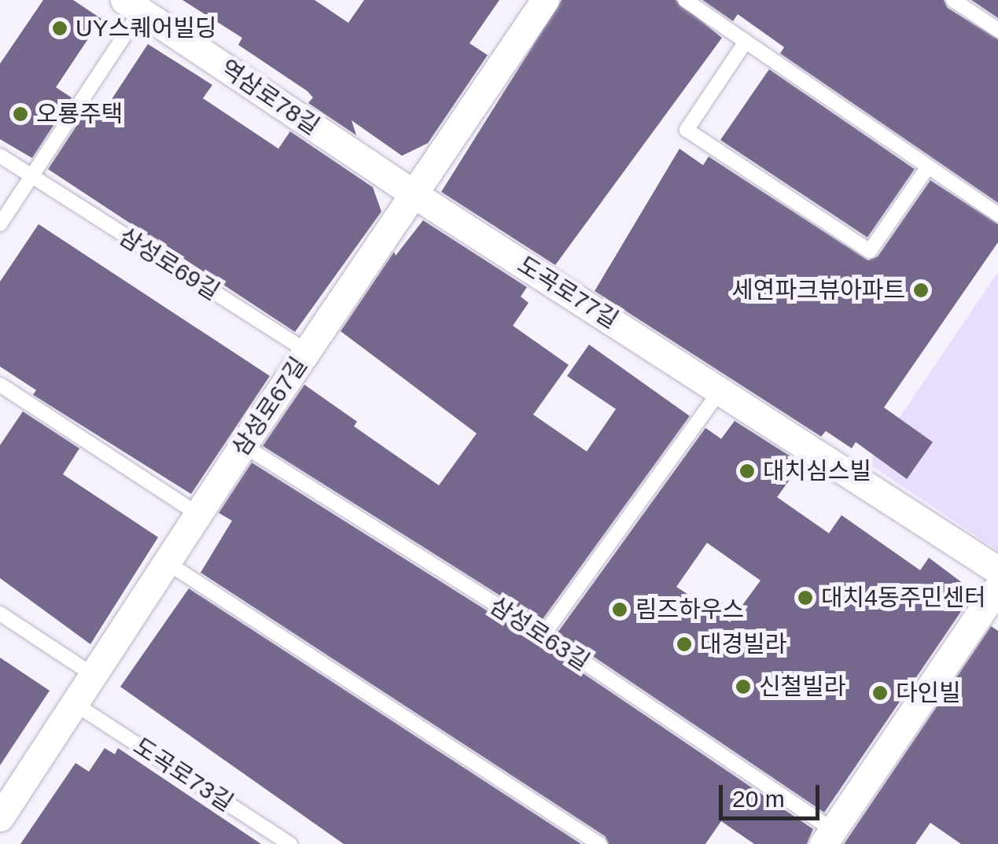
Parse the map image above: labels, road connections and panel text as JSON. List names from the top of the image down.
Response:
{
  "streets": {
    "street": [
      "역삼로78길",
      "도곡로77길",
      "삼성로67길",
      "삼성로63길"
    ],
    "lane": ["삼성로69길", "도곡로73길"]
  },
  "crossings": [
    ["역삼로78길", "도곡로77길"],
    ["역삼로78길", "삼성로67길"],
    ["삼성로69길", "삼성로67길"],
    ["도곡로77길", "삼성로67길"],
    ["삼성로67길", "삼성로63길"],
    ["삼성로67길", "도곡로73길"]
  ],
  "places": [
    "UY스퀘어빌딩",
    "오룡주택",
    "세연파크뷰아파트",
    "대치심스빌",
    "대치4동주민센터",
    "림즈하우스",
    "대경빌라",
    "신철빌라",
    "다인빌"
  ],
  "scale_bar": "20 m"
}
